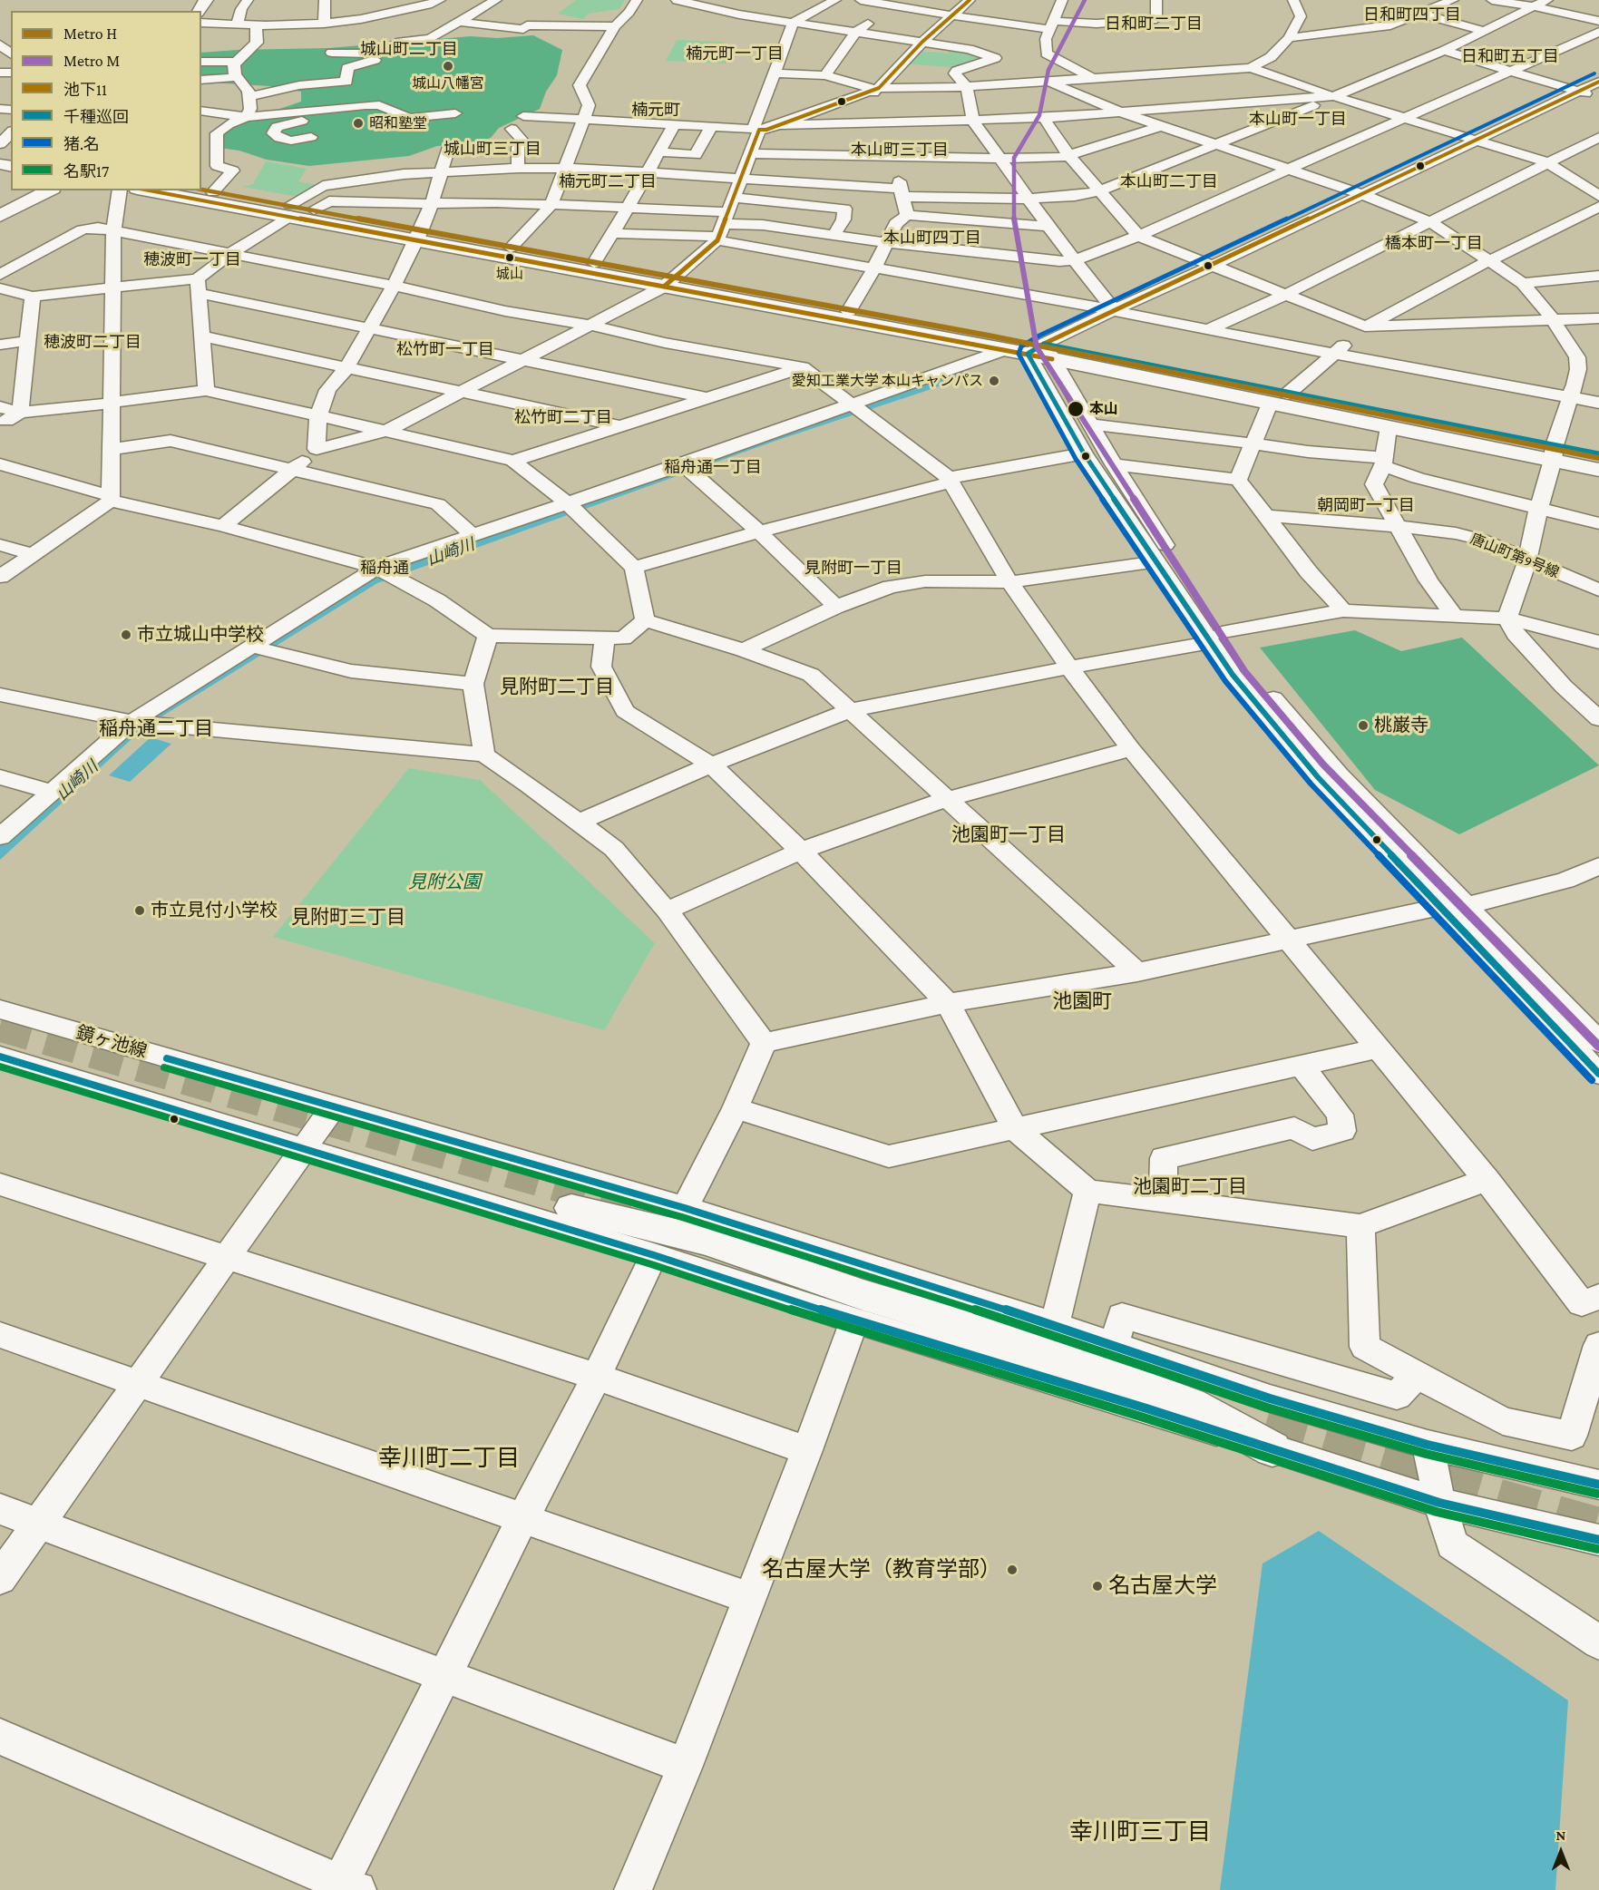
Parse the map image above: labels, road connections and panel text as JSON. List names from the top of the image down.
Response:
{
  "streets": {
    "street": ["唐山町第9号線", "鏡ヶ池線"]
  },
  "districts": [
    "日和町四丁目",
    "日和町二丁目",
    "城山町二丁目",
    "楠元町一丁目",
    "日和町五丁目",
    "楠元町",
    "本山町一丁目",
    "城山町三丁目",
    "本山町三丁目",
    "楠元町二丁目",
    "本山町二丁目",
    "本山町四丁目",
    "橋本町一丁目",
    "穂波町一丁目",
    "穂波町二丁目",
    "松竹町一丁目",
    "松竹町二丁目",
    "稲舟通一丁目",
    "朝岡町一丁目",
    "稲舟通",
    "見附町一丁目",
    "見附町二丁目",
    "稲舟通二丁目",
    "池園町一丁目",
    "見附町三丁目",
    "池園町",
    "池園町二丁目",
    "幸川町二丁目",
    "幸川町三丁目"
  ],
  "water": ["山崎川"],
  "parks": ["見附公園"],
  "places": [
    "城山八幡宮",
    "昭和塾堂",
    "城山",
    "愛知工業大学 本山キャンパス",
    "本山",
    "市立城山中学校",
    "桃巌寺",
    "市立見付小学校",
    "名古屋大学（教育学部）",
    "名古屋大学"
  ],
  "lines": [
    "metro line M",
    "transit line 池下11",
    "transit line 猪.名",
    "metro line H",
    "transit line 千種巡回",
    "transit line 名駅17"
  ],
  "legend": [
    "Metro H",
    "Metro M",
    "池下11",
    "千種巡回",
    "猪.名",
    "名駅17"
  ],
  "north": "top"
}
